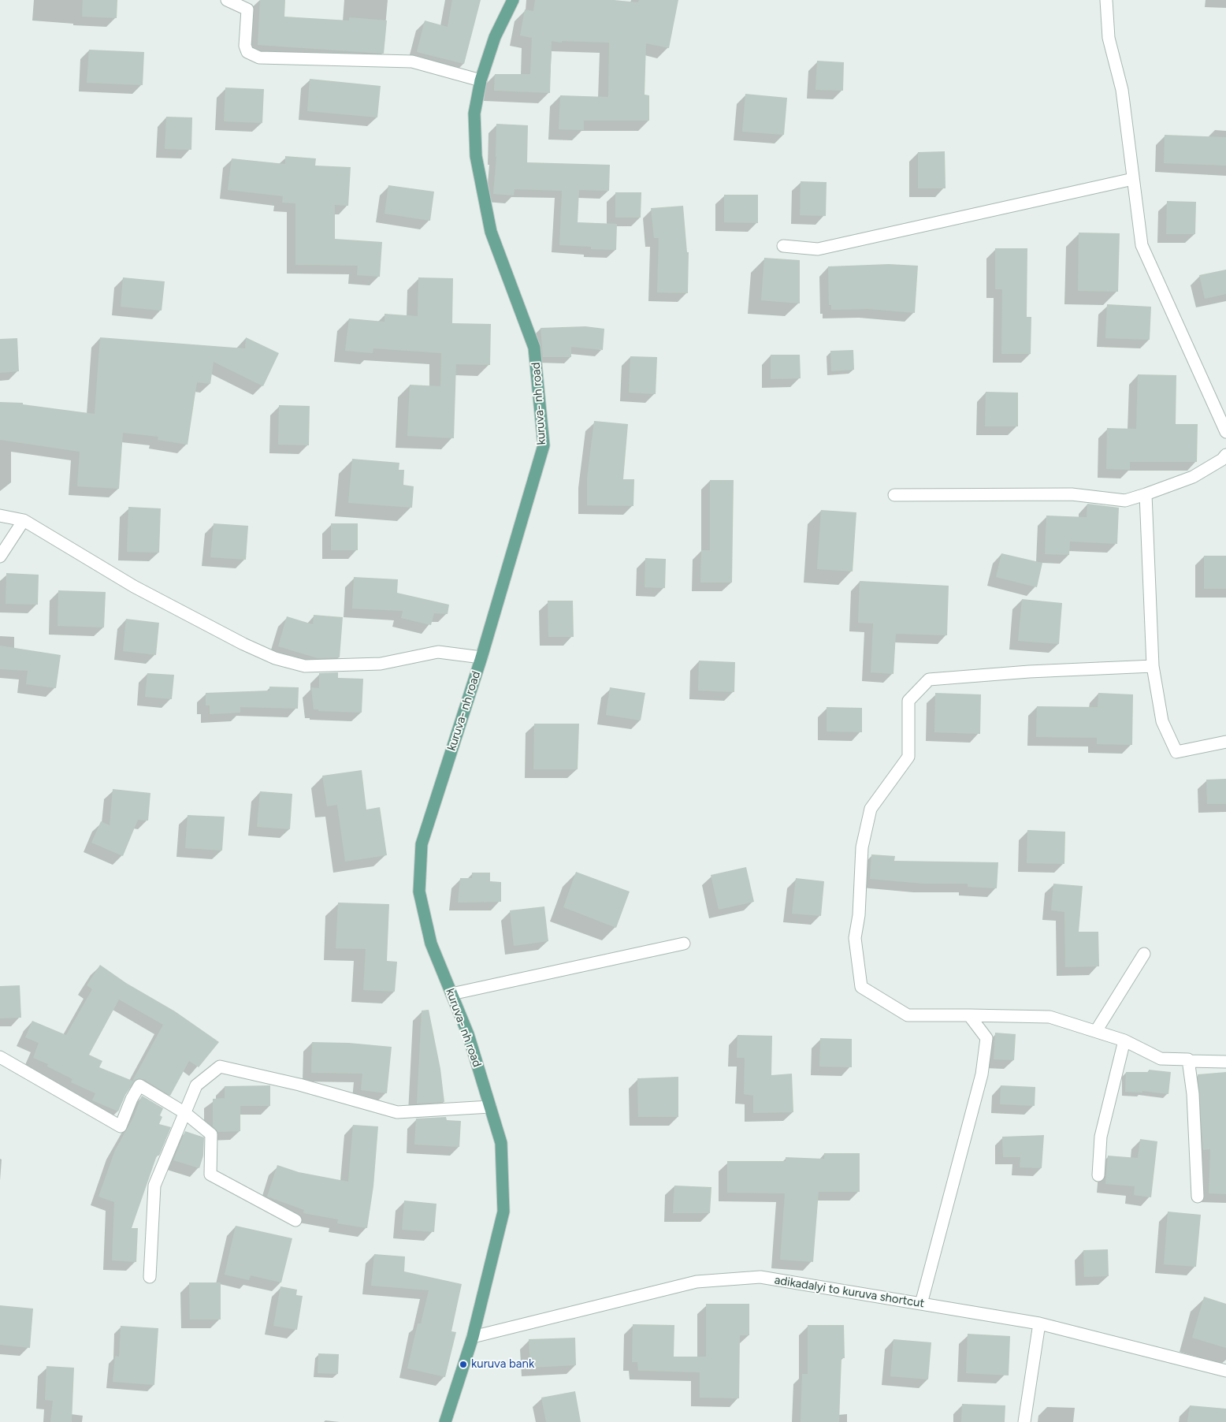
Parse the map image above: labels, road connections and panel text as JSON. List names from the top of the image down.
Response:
{
  "streets": {
    "main road": ["kuruva- nh road"],
    "street": ["adikadalyi to kuruva shortcut"]
  },
  "crossings": [
    ["kuruva- nh road", "adikadalyi to kuruva shortcut"]
  ],
  "places": ["kuruva bank"]
}
